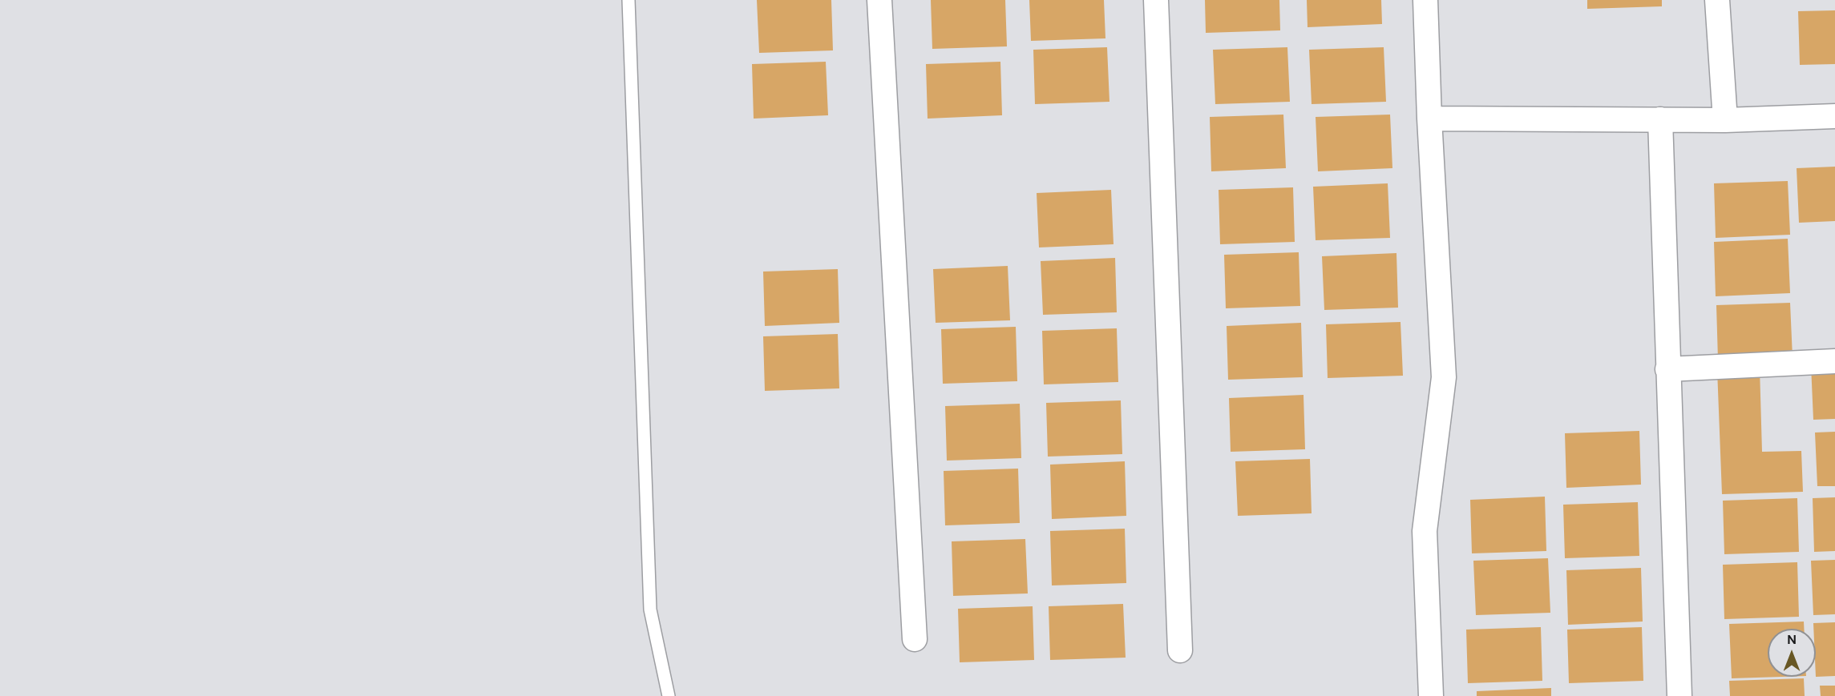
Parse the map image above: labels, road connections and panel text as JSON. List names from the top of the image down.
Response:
{
  "north": "top"
}
